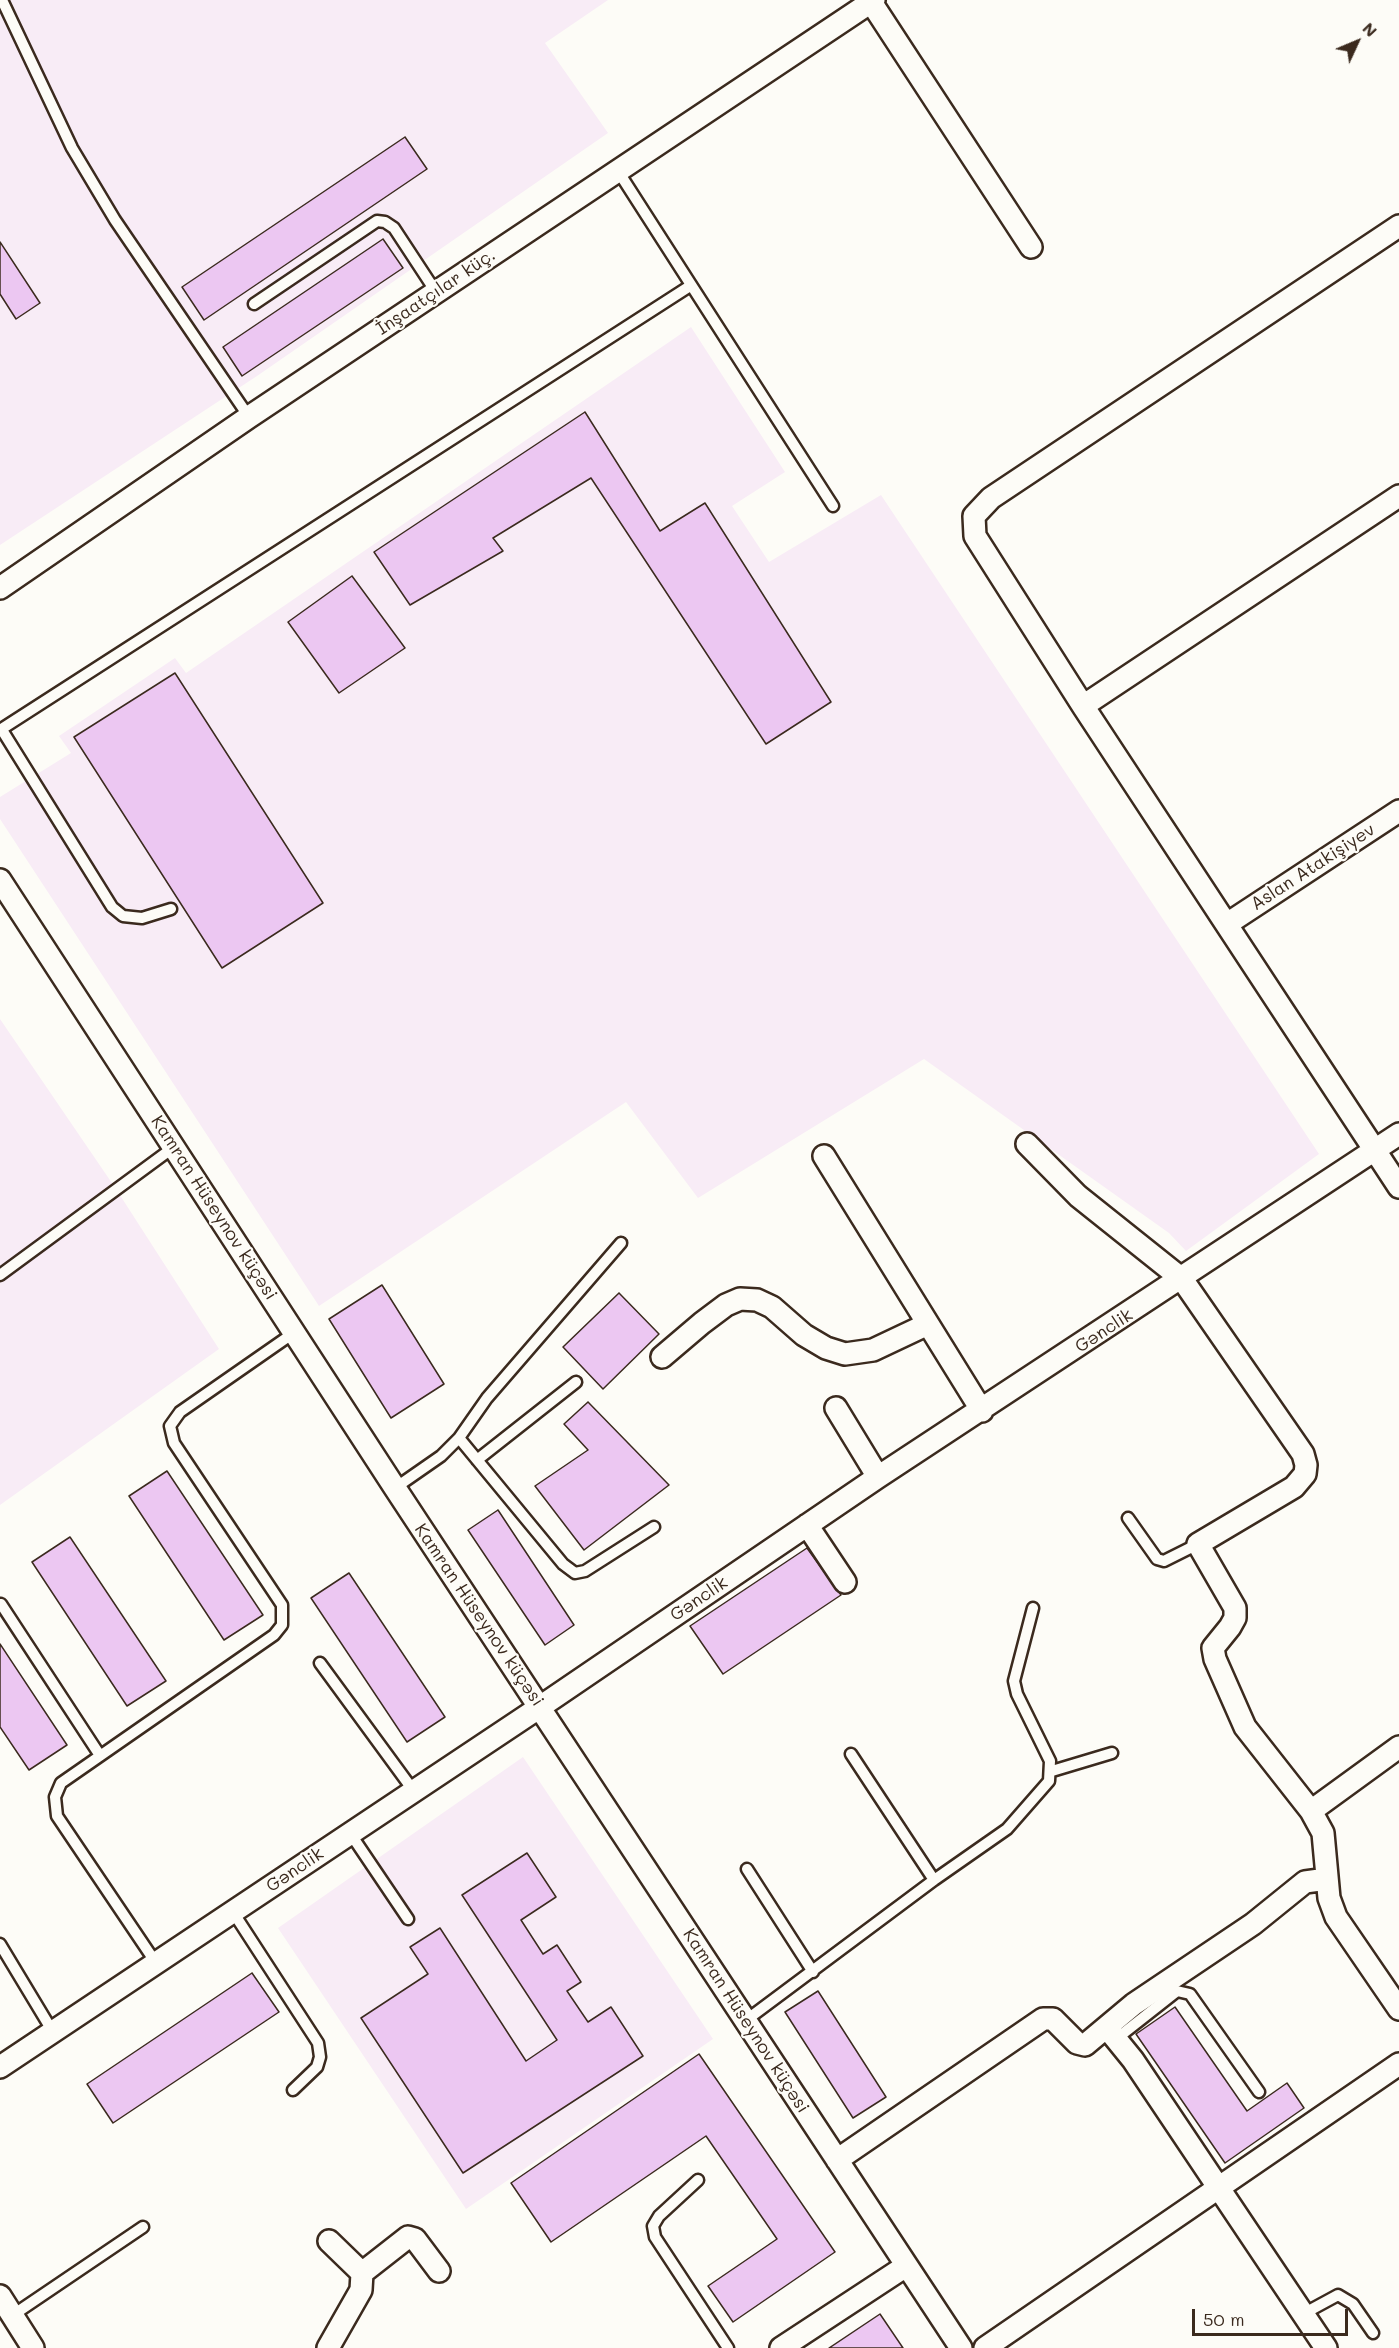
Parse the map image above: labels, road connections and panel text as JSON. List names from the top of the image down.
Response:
{
  "streets": {
    "street": [
      "İnşaatçılar küç.",
      "Aslan Atakişiyev",
      "Kamran Hüseynov küçəsi",
      "Gənclik"
    ]
  },
  "crossings": [
    ["Kamran Hüseynov küçəsi", "Gənclik"]
  ],
  "scale_bar": "50 m",
  "north": "top right"
}
